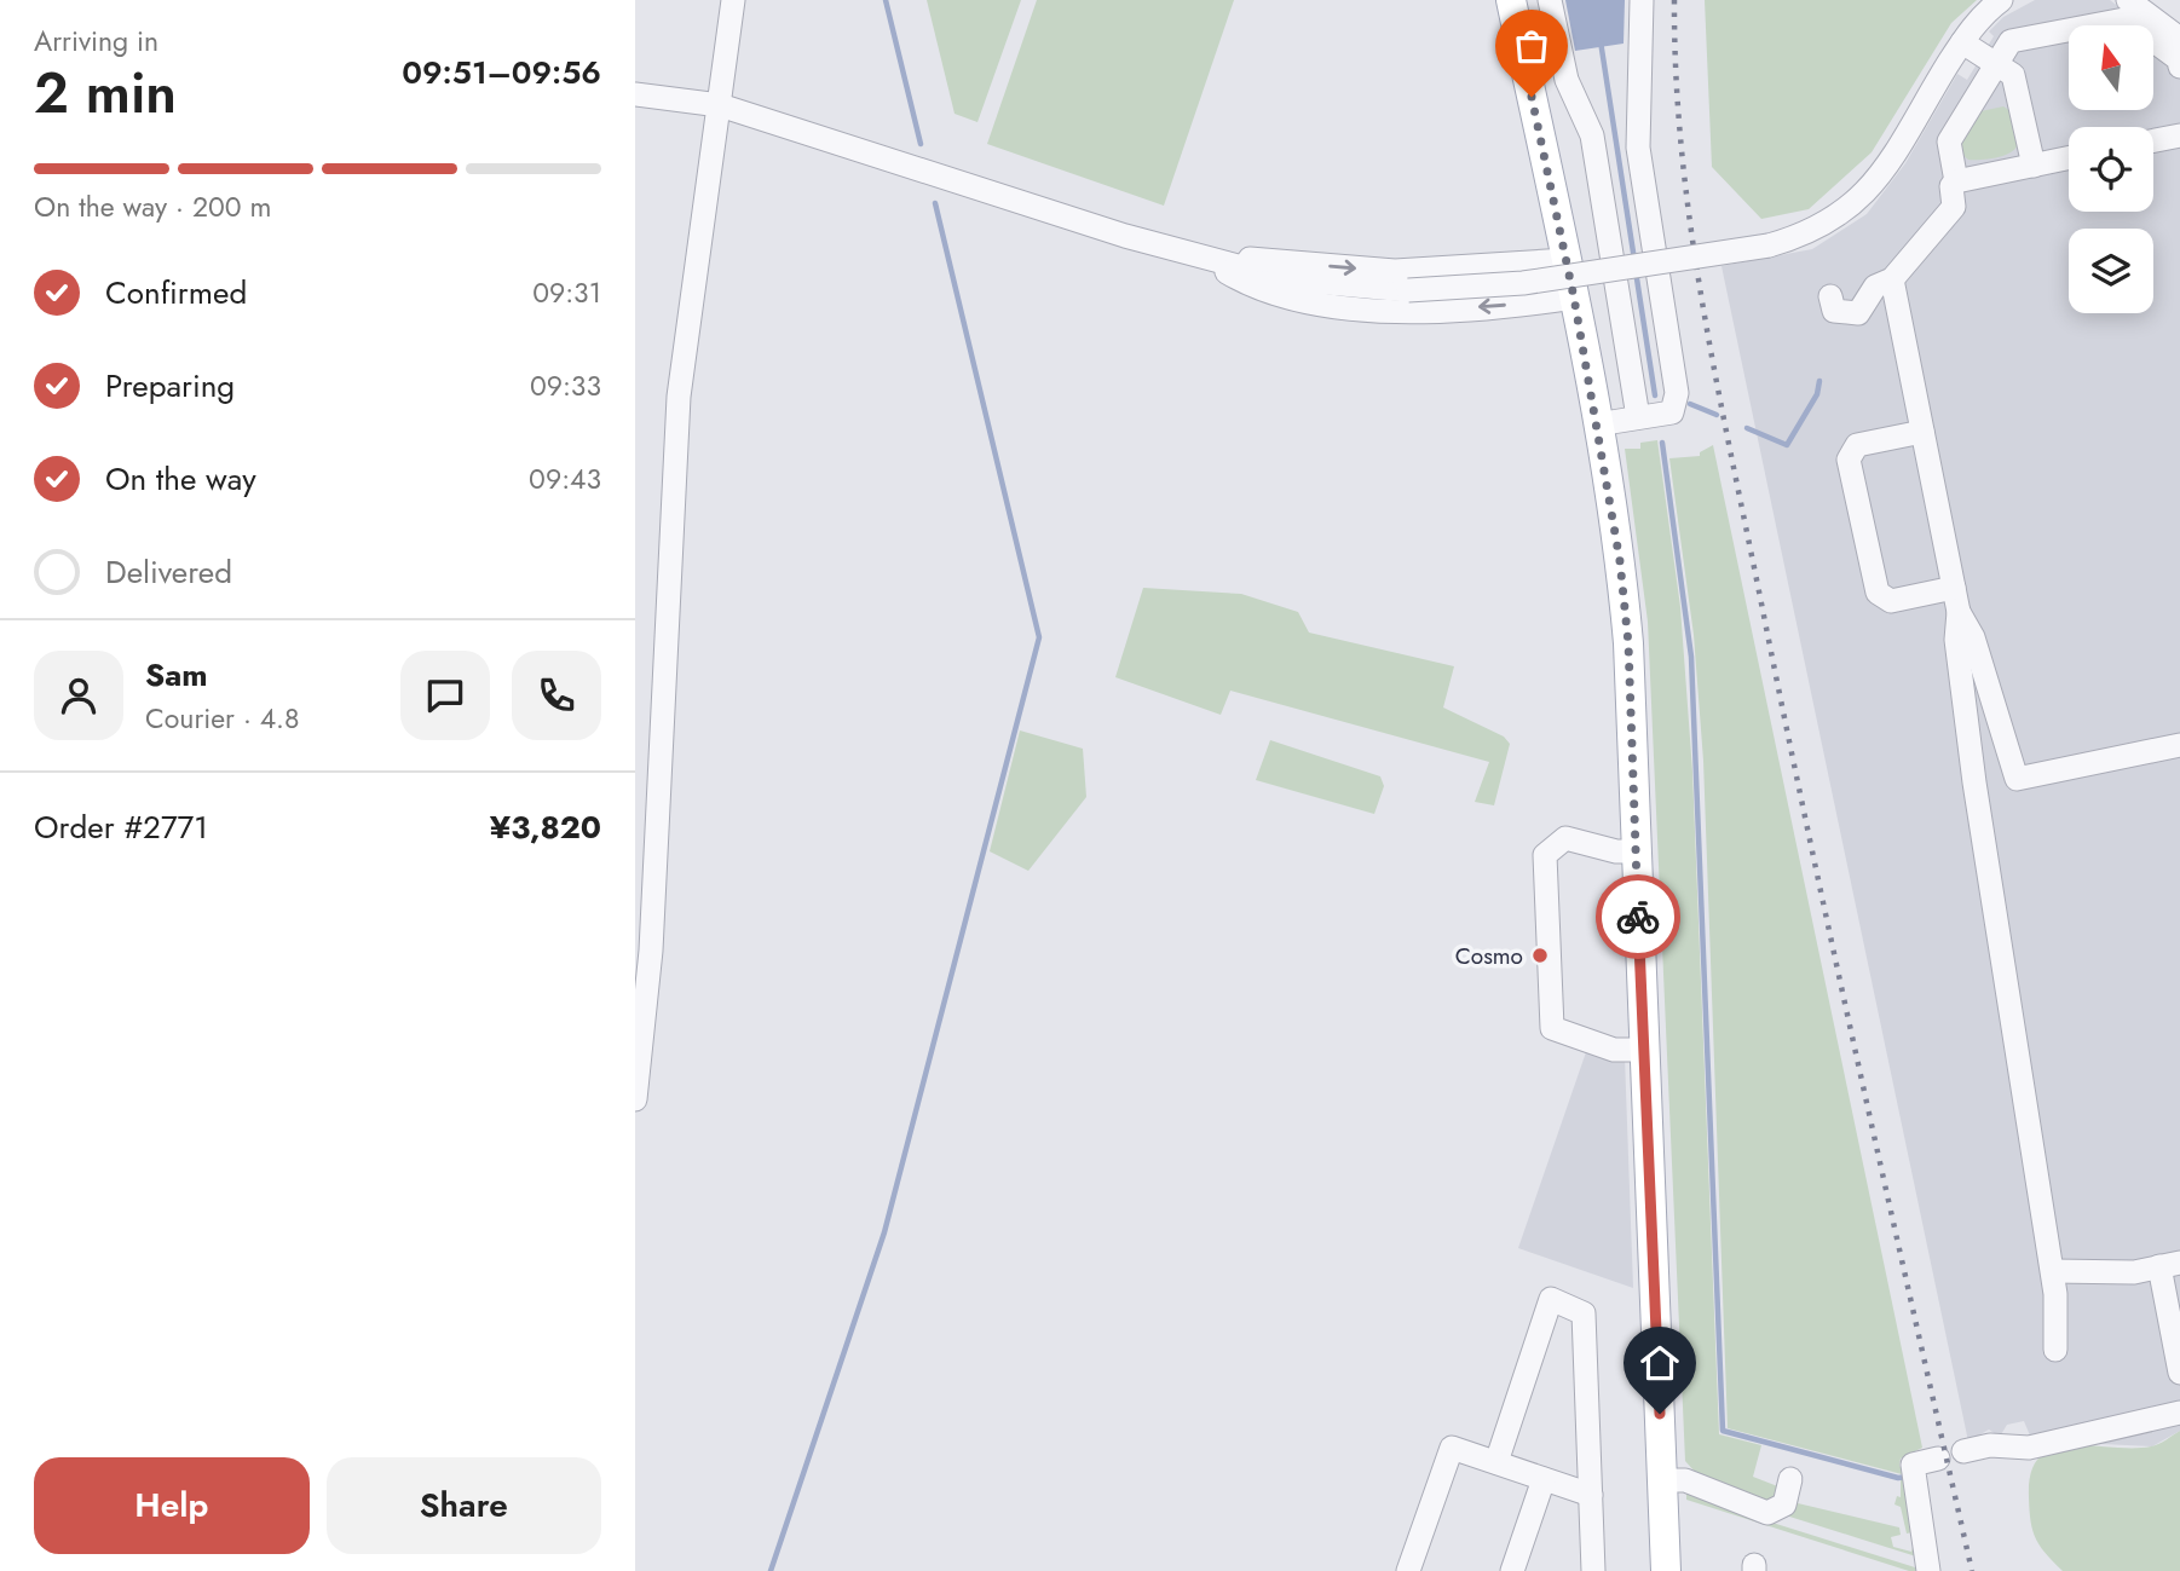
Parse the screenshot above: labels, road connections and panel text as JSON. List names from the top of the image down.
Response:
{
  "places": ["Cosmo"],
  "north": "top",
  "page": {
    "heading": ["2 min", "Arriving in", "09:51–09:56"],
    "panel": [
      "Sam",
      "Courier · 4.8",
      "Order #2771",
      "¥3,820"
    ],
    "bar": "On the way · 200 m",
    "list": [
      ["Confirmed", "09:31"],
      ["Preparing", "09:33"],
      ["On the way", "09:43"],
      "Delivered"
    ],
    "buttons": ["Help", "Share"]
  }
}
